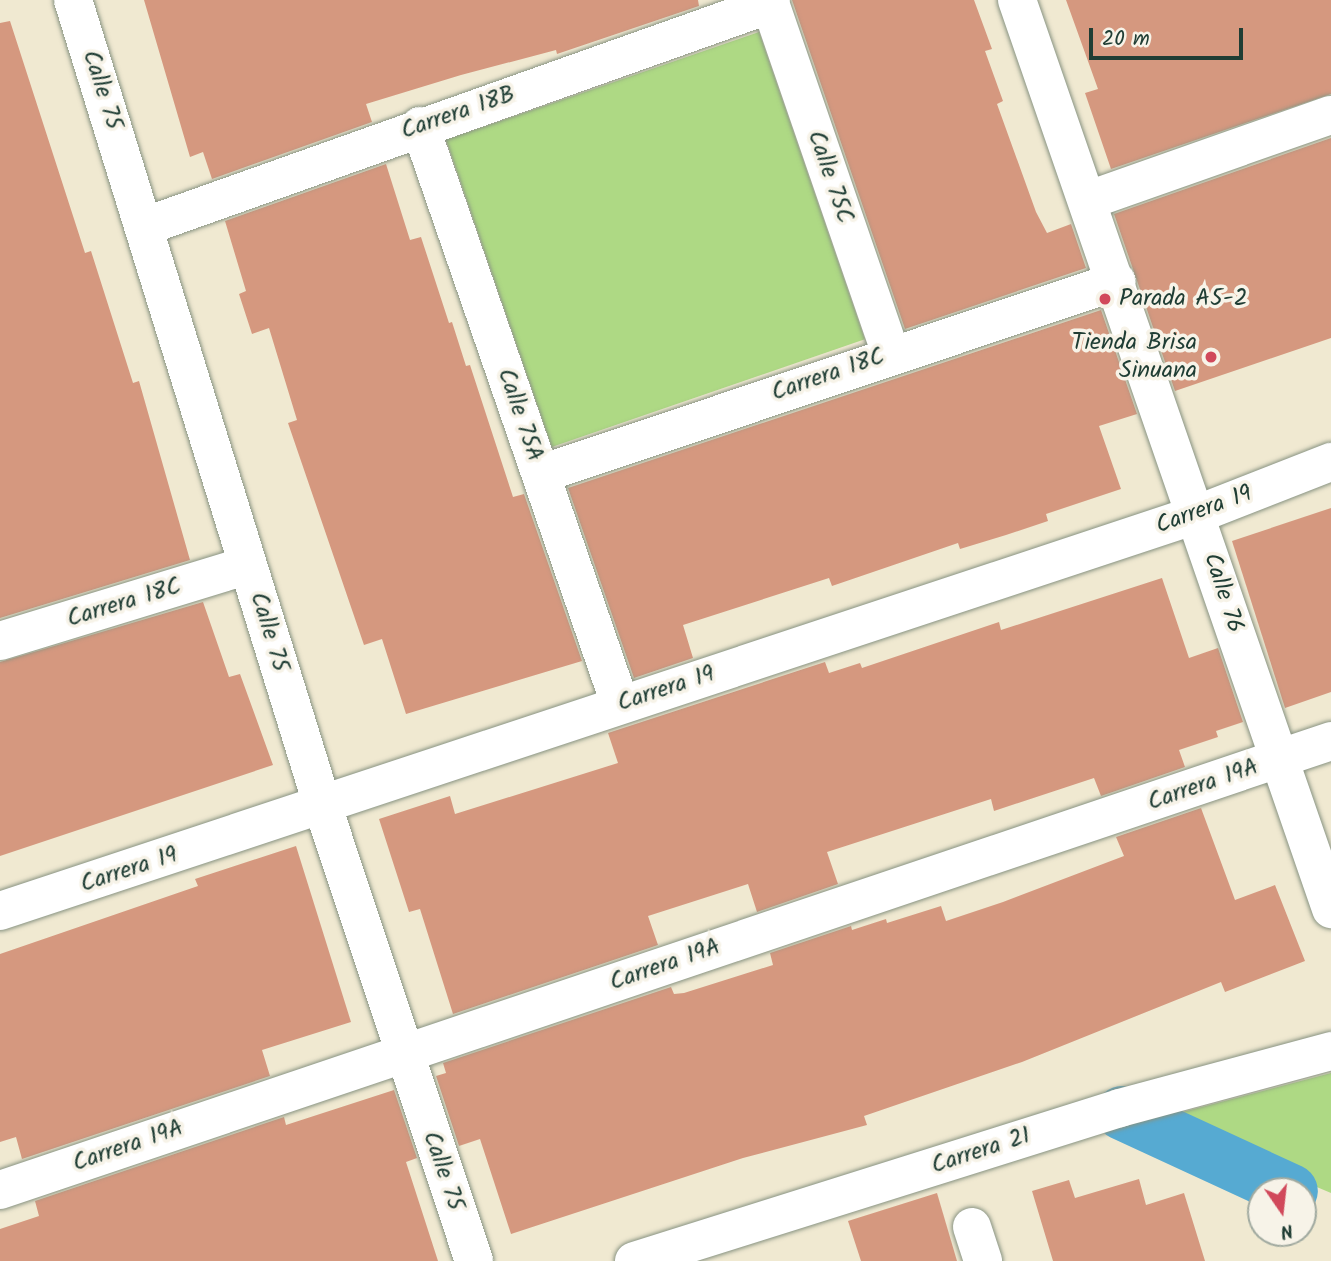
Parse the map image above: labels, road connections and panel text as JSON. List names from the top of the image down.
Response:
{
  "streets": {
    "street": [
      "Calle 75",
      "Carrera 18B",
      "Calle 75C",
      "Carrera 18C",
      "Calle 75A",
      "Carrera 19",
      "Calle 76",
      "Carrera 19A",
      "Carrera 21"
    ]
  },
  "crossings": [
    ["Calle 75", "Carrera 18B"],
    ["Calle 75", "Carrera 18C"],
    ["Calle 75", "Carrera 19"],
    ["Calle 75", "Carrera 19A"],
    ["Carrera 18B", "Calle 75C"],
    ["Carrera 18B", "Calle 75A"],
    ["Calle 75C", "Carrera 18C"],
    ["Carrera 18C", "Calle 75A"],
    ["Carrera 18C", "Calle 76"],
    ["Calle 75A", "Carrera 19"],
    ["Carrera 19", "Calle 76"],
    ["Calle 76", "Carrera 19A"]
  ],
  "places": ["Parada A5-2", "Tienda Brisa Sinuana"],
  "scale_bar": "20 m",
  "north": "bottom"
}
